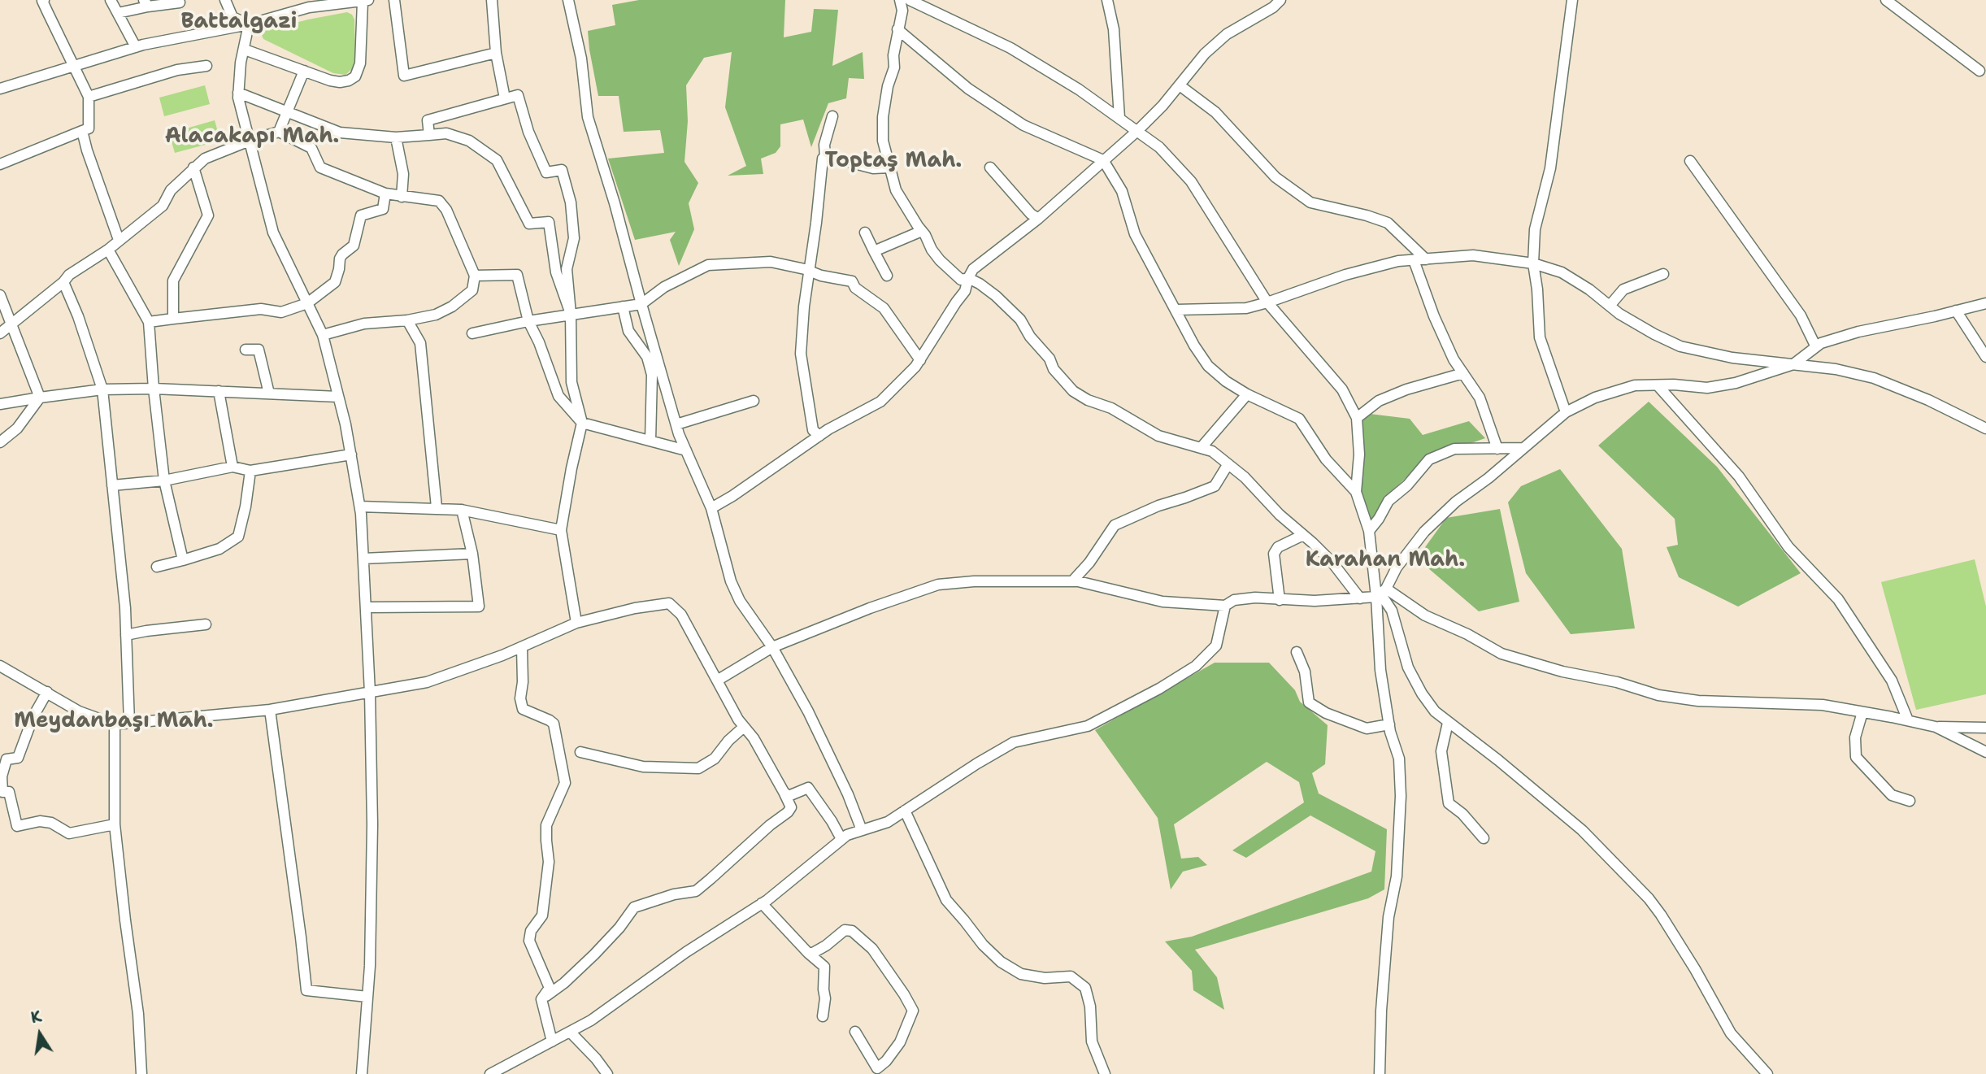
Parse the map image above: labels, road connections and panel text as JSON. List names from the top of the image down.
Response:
{
  "districts": [
    "Battalgazi",
    "Alacakapı Mah.",
    "Toptaş Mah.",
    "Karahan Mah.",
    "Meydanbaşı Mah."
  ],
  "north": "top"
}
